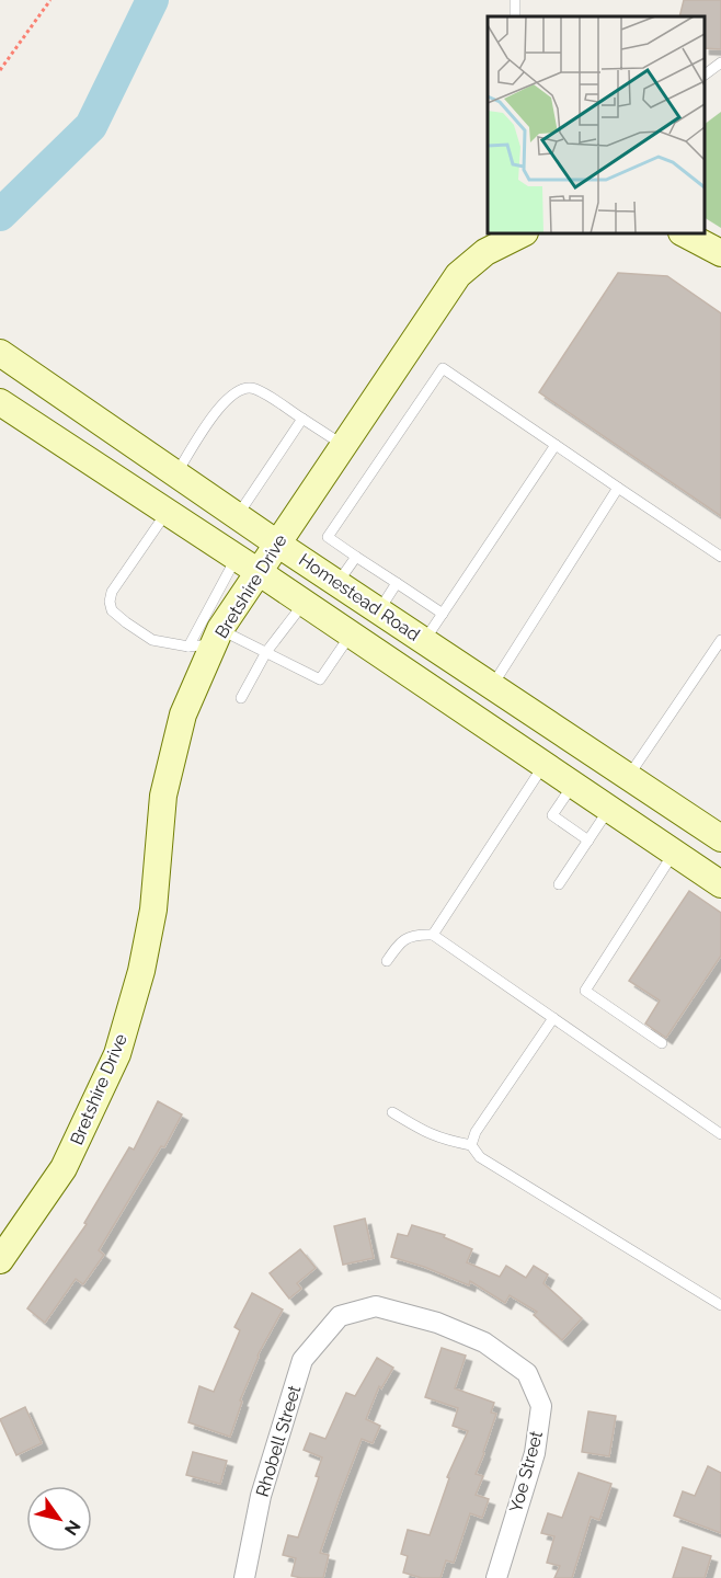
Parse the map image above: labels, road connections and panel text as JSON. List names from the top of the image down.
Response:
{
  "streets": {
    "main road": ["Bretshire Drive", "Homestead Road"],
    "street": ["Rhobell Street", "Yoe Street"]
  },
  "crossings": [
    ["Bretshire Drive", "Homestead Road"],
    ["Rhobell Street", "Yoe Street"]
  ],
  "north": "bottom right"
}
